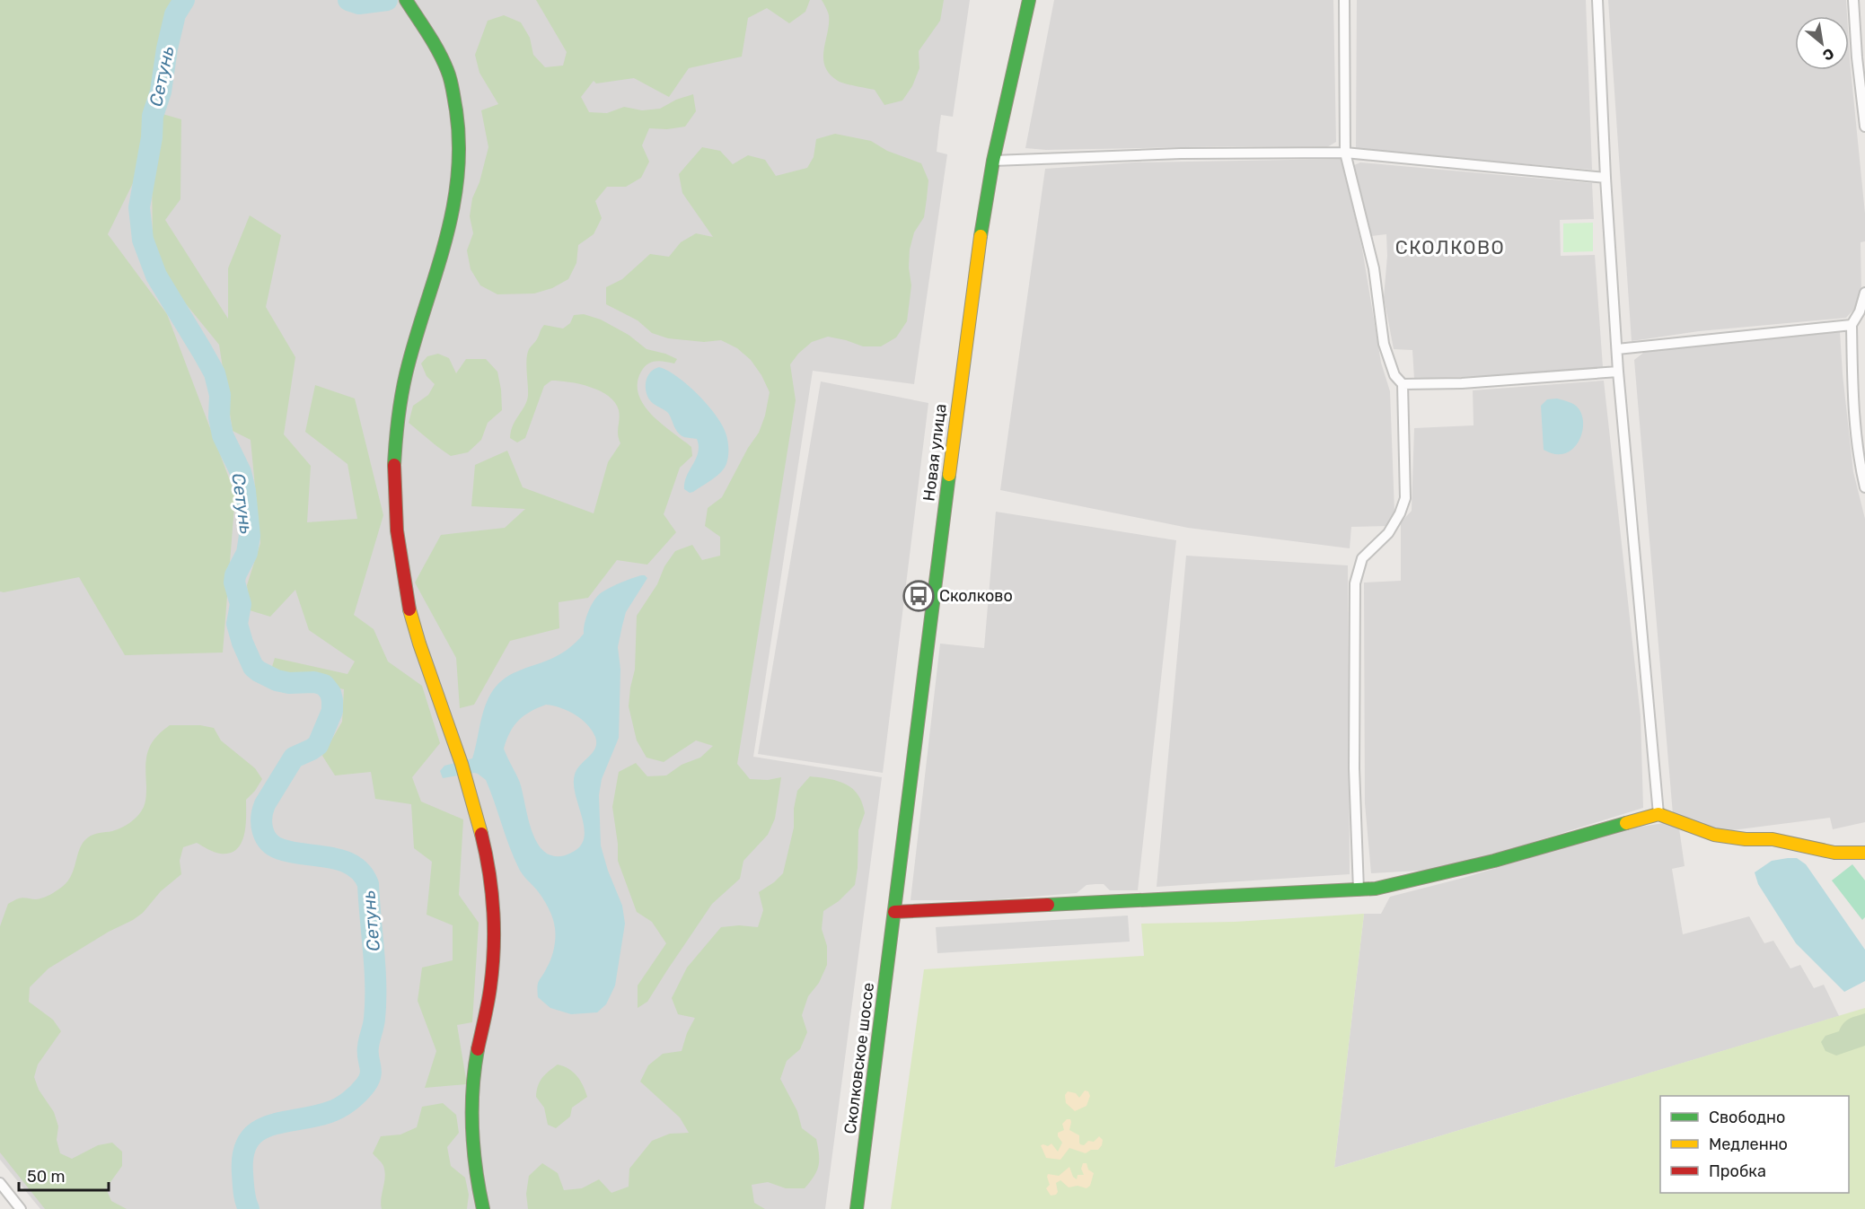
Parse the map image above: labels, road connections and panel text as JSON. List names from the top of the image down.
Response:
{
  "streets": {
    "street": ["Новая улица", "Сколковское шоссе"]
  },
  "crossings": [
    ["Новая улица", "Сколковское шоссе"]
  ],
  "districts": ["СКОЛКОВО"],
  "water": ["Сетунь"],
  "places": {
    "bus stop": ["Сколково"]
  },
  "legend": ["Свободно", "Медленно", "Пробка"],
  "scale_bar": "50 m",
  "north": "bottom right"
}
